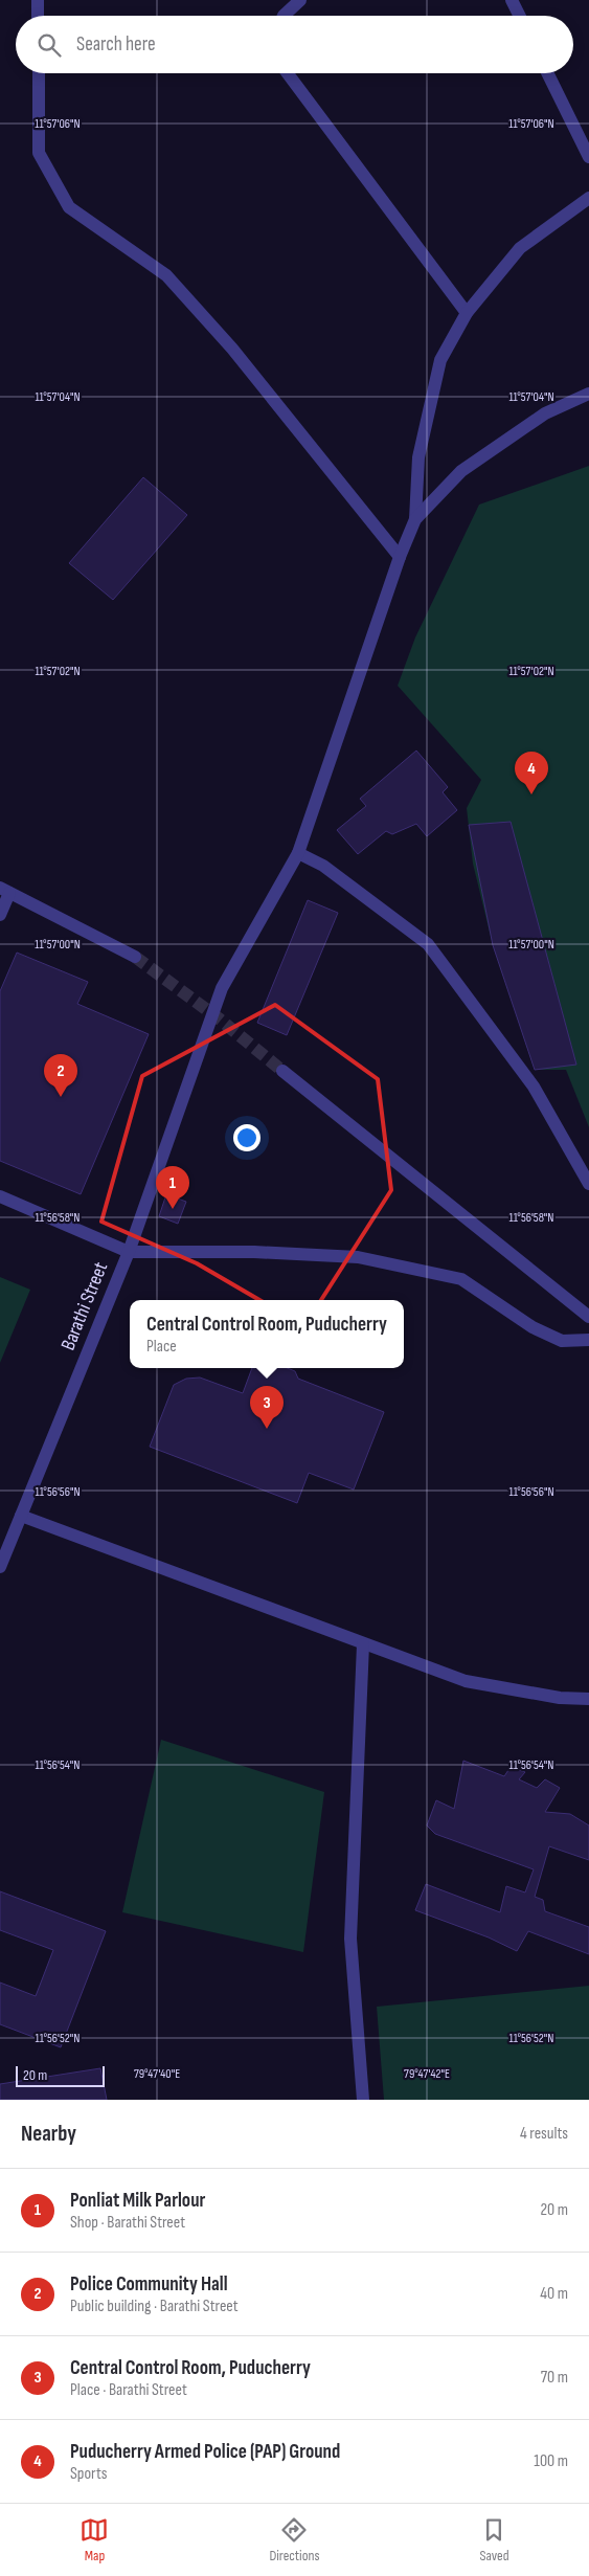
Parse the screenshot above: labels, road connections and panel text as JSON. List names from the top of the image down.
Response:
{
  "streets": {
    "street": ["Barathi Street"]
  },
  "scale_bar": "20 m",
  "page": {
    "search": "Search here",
    "pins": [
      "4",
      "2",
      "1",
      "3"
    ],
    "popup": ["Central Control Room, Puducherry", "Place"],
    "scale": "20 m",
    "heading": ["Nearby", "4 results"],
    "list": [
      {
        "mark": "1",
        "name": "Ponliat Milk Parlour",
        "note": "Shop · Barathi Street",
        "value": "20 m"
      },
      {
        "mark": "2",
        "name": "Police Community Hall",
        "note": "Public building · Barathi Street",
        "value": "40 m"
      },
      {
        "mark": "3",
        "name": "Central Control Room, Puducherry",
        "note": "Place · Barathi Street",
        "value": "70 m"
      },
      {
        "mark": "4",
        "name": "Puducherry Armed Police (PAP) Ground",
        "note": "Sports",
        "value": "100 m"
      }
    ],
    "nav": ["Map", "Directions", "Saved"]
  },
  "coordinates": [
    "11°57'06\"N",
    "11°57'04\"N",
    "11°57'02\"N",
    "11°57'00\"N",
    "11°56'58\"N",
    "11°56'56\"N",
    "11°56'54\"N",
    "11°56'52\"N",
    "79°47'40\"E",
    "79°47'42\"E"
  ]
}
